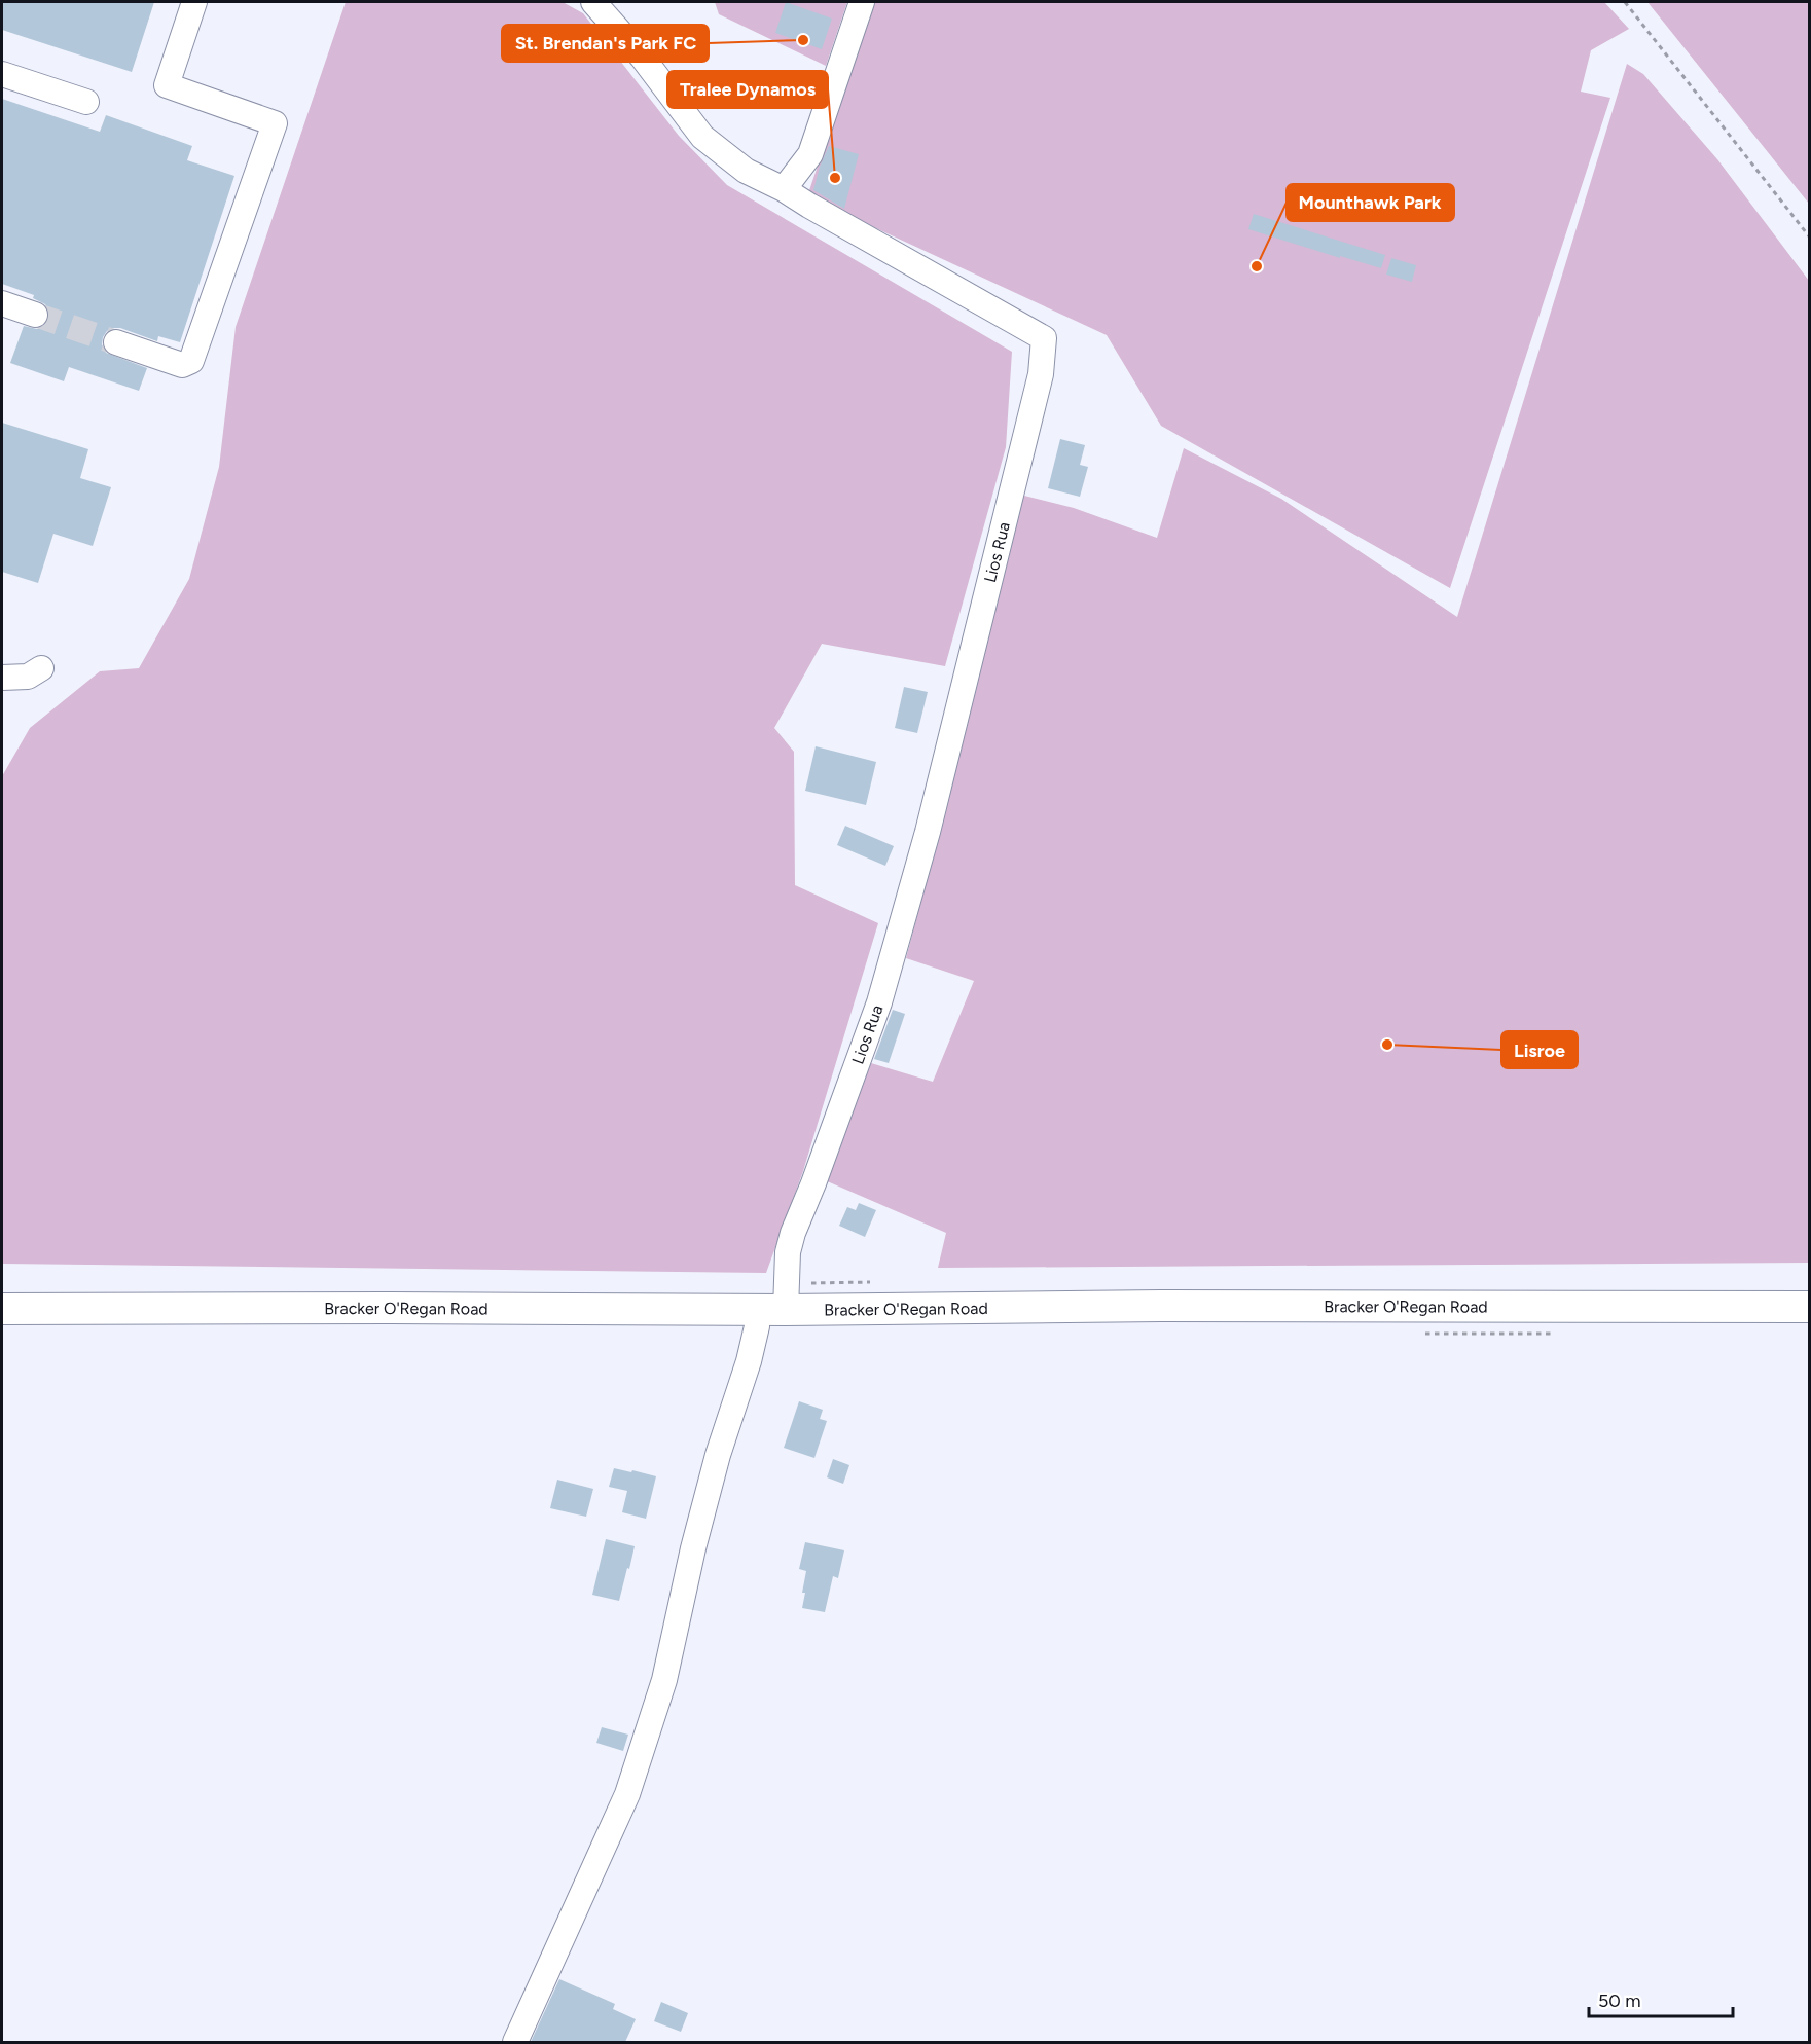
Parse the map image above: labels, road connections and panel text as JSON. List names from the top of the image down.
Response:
{
  "streets": {
    "main road": ["Bracker O'Regan Road"],
    "street": ["Lios Rua"]
  },
  "crossings": [
    ["Lios Rua", "Bracker O'Regan Road"]
  ],
  "places": [
    "St. Brendan's Park FC",
    "Tralee Dynamos",
    "Mounthawk Park",
    "Lisroe"
  ],
  "scale_bar": "50 m"
}
